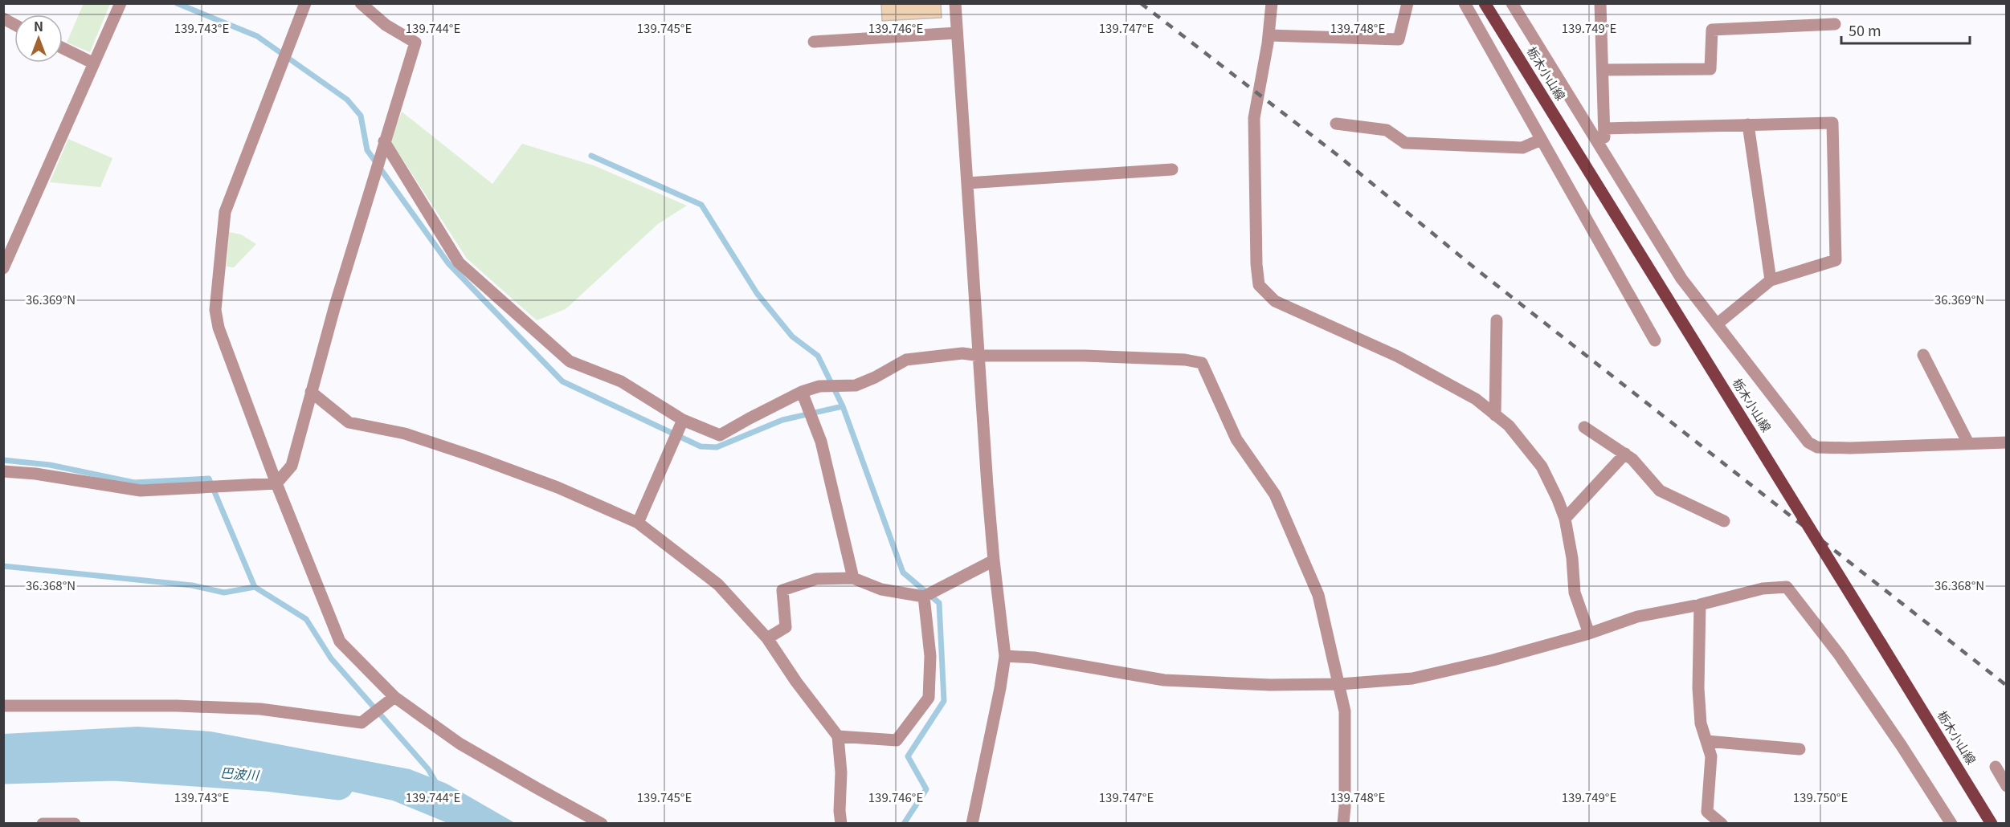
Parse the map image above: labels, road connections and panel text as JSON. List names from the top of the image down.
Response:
{
  "streets": {
    "main road": ["栃木小山線"]
  },
  "water": ["巴波川"],
  "scale_bar": "50 m",
  "north": "top",
  "coordinates": [
    "139.743°E",
    "139.744°E",
    "139.745°E",
    "139.746°E",
    "139.747°E",
    "139.748°E",
    "139.749°E",
    "36.369°N",
    "36.368°N",
    "139.750°E"
  ]
}
